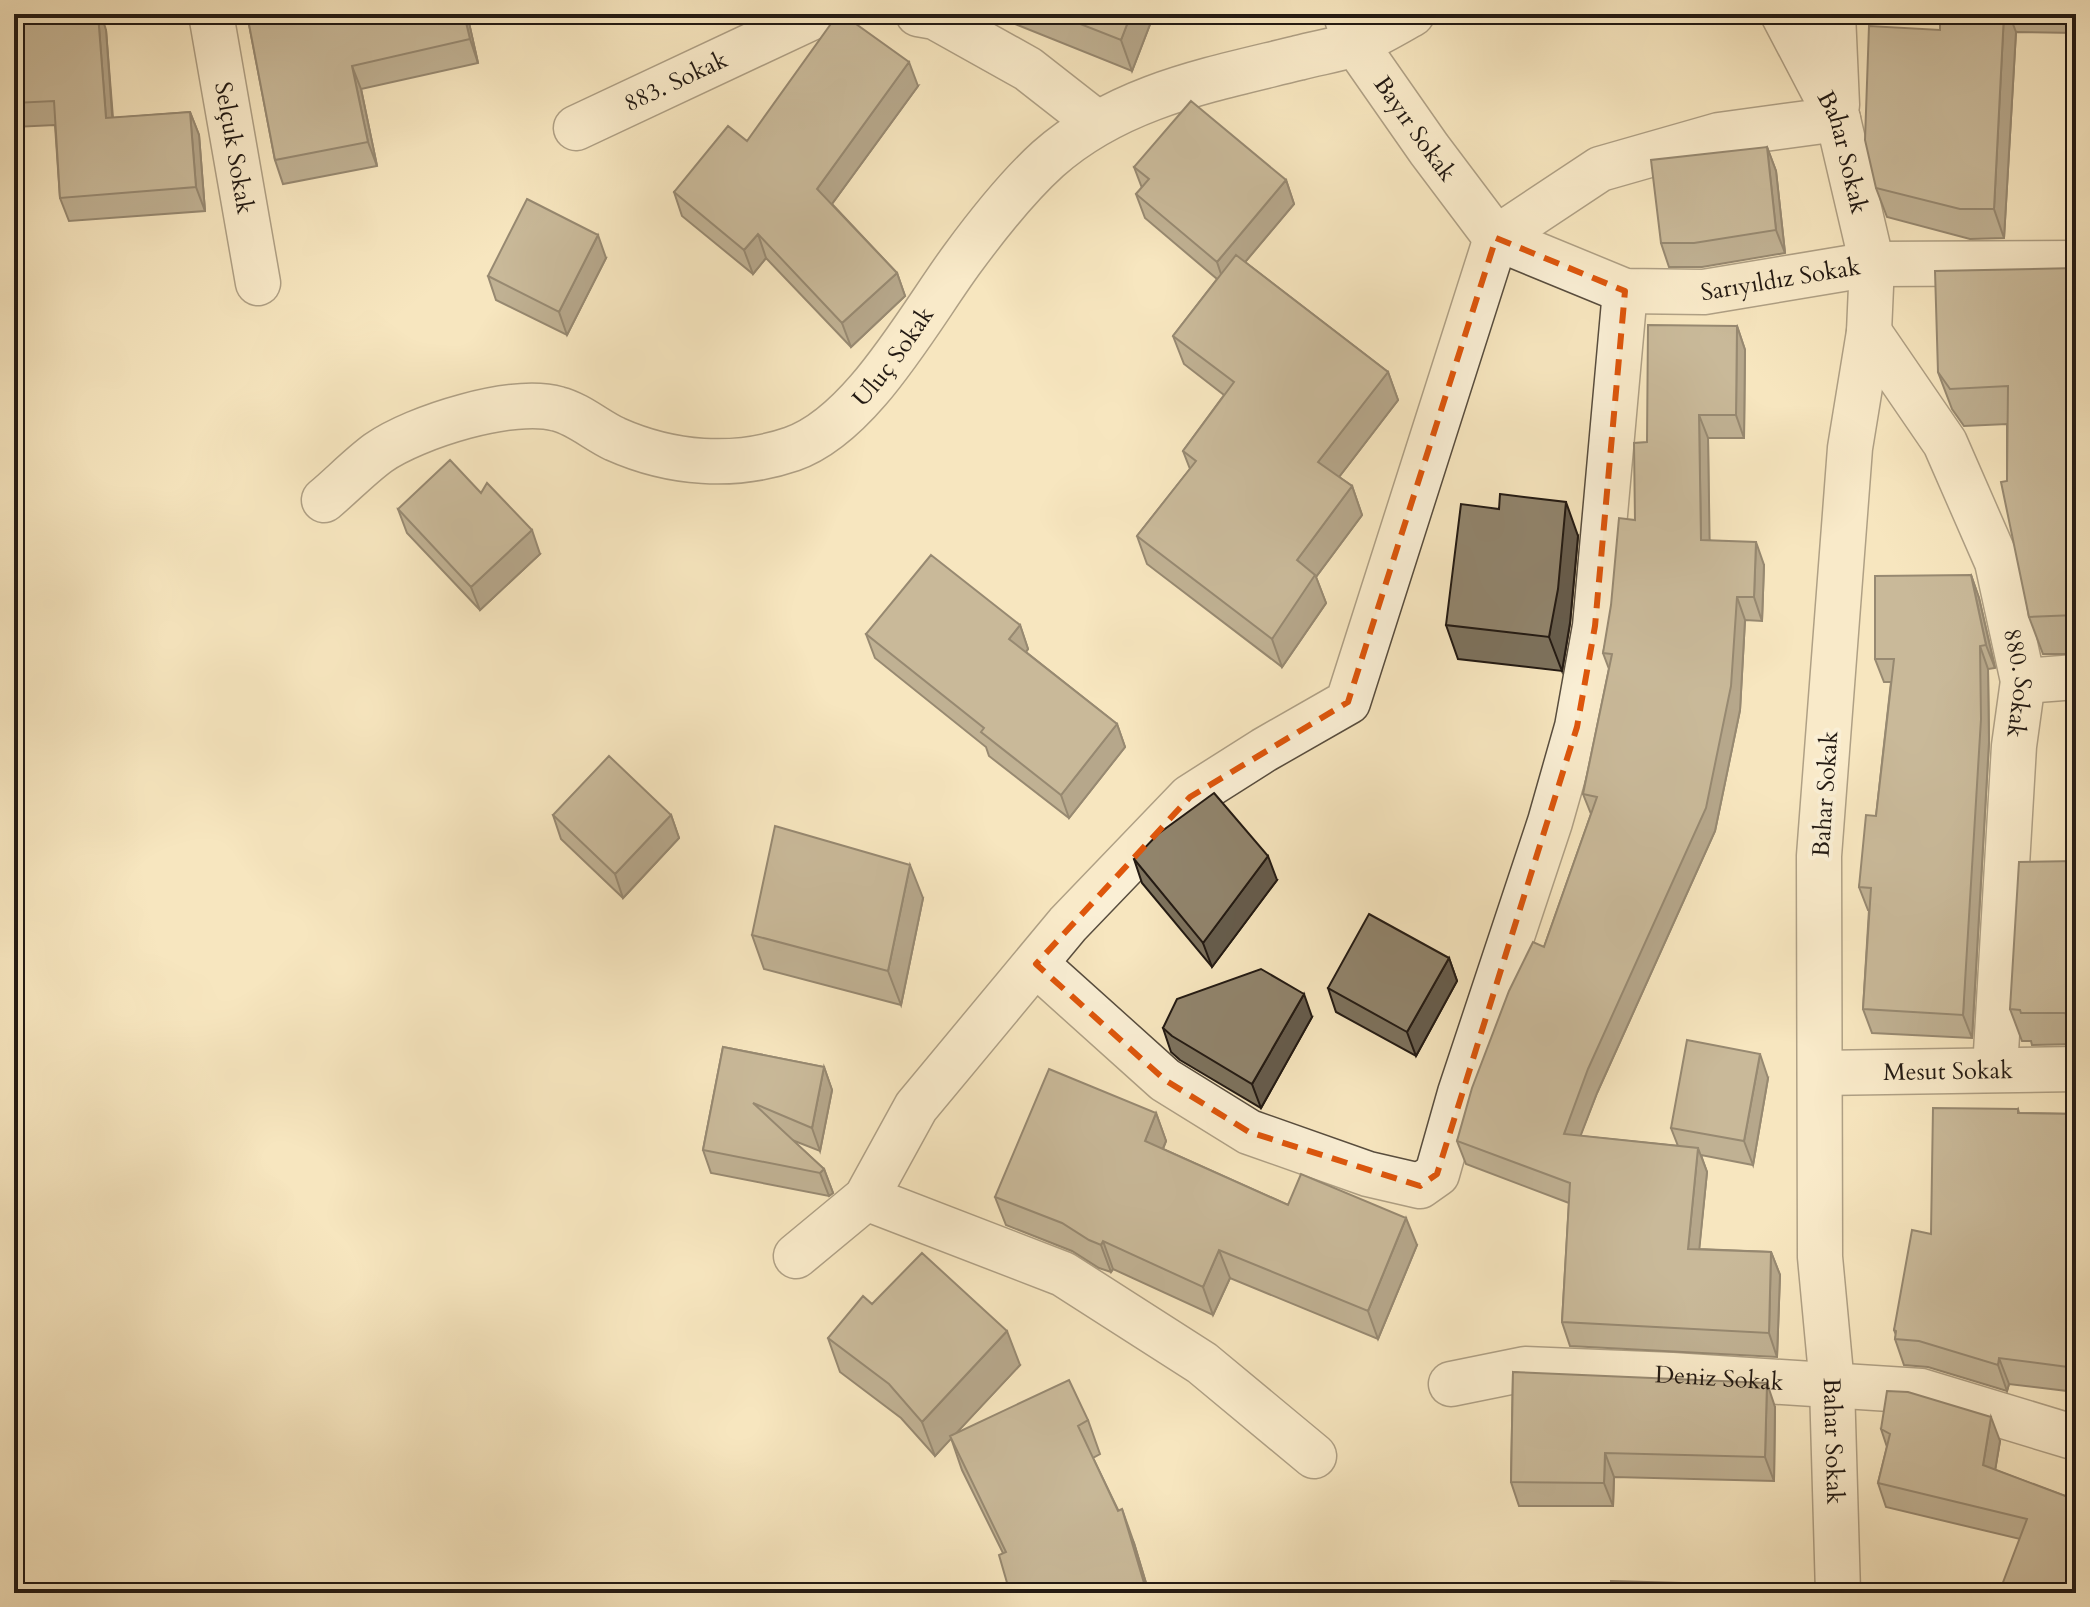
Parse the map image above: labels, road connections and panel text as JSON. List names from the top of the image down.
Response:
{
  "streets": {
    "street": [
      "883. Sokak",
      "Bayır Sokak",
      "Selçuk Sokak",
      "Bahar Sokak",
      "Sarıyıldız Sokak",
      "Uluç Sokak",
      "880. Sokak",
      "Mesut Sokak",
      "Deniz Sokak"
    ]
  },
  "crossings": [
    ["Bayır Sokak", "Sarıyıldız Sokak"],
    ["Bayır Sokak", "Uluç Sokak"],
    ["Bahar Sokak", "Sarıyıldız Sokak"],
    ["Bahar Sokak", "880. Sokak"],
    ["Bahar Sokak", "Mesut Sokak"],
    ["Bahar Sokak", "Deniz Sokak"],
    ["880. Sokak", "Mesut Sokak"]
  ]
}
